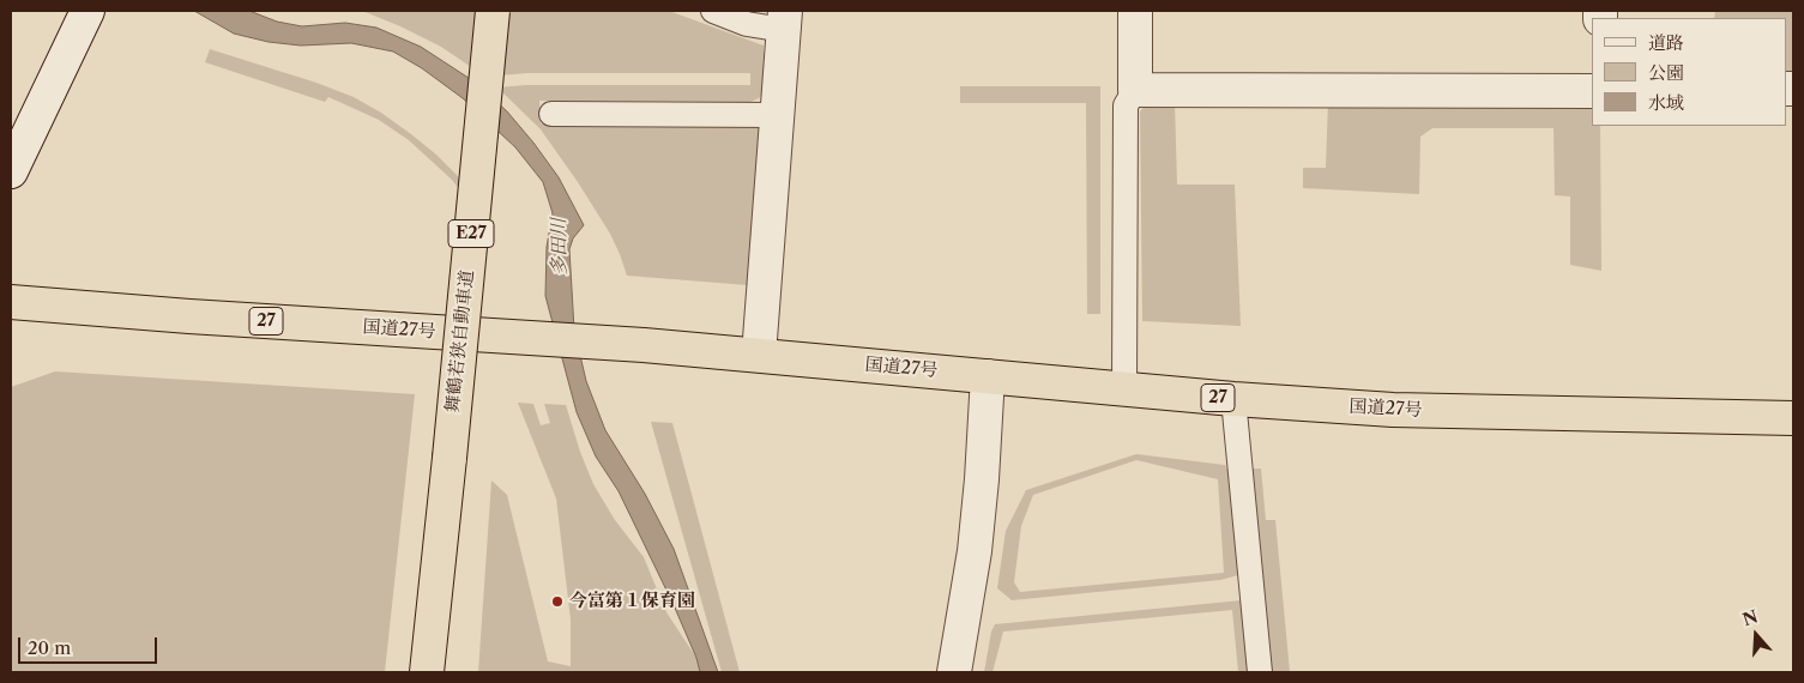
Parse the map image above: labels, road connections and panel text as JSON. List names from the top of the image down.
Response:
{
  "streets": {
    "highway": [
      "E27",
      "27",
      "国道27号",
      "舞鶴若狭自動車道"
    ]
  },
  "water": ["多田川"],
  "places": ["今富第１保育園"],
  "legend": ["道路", "公園", "水域"],
  "scale_bar": "20 m",
  "north": "top"
}
